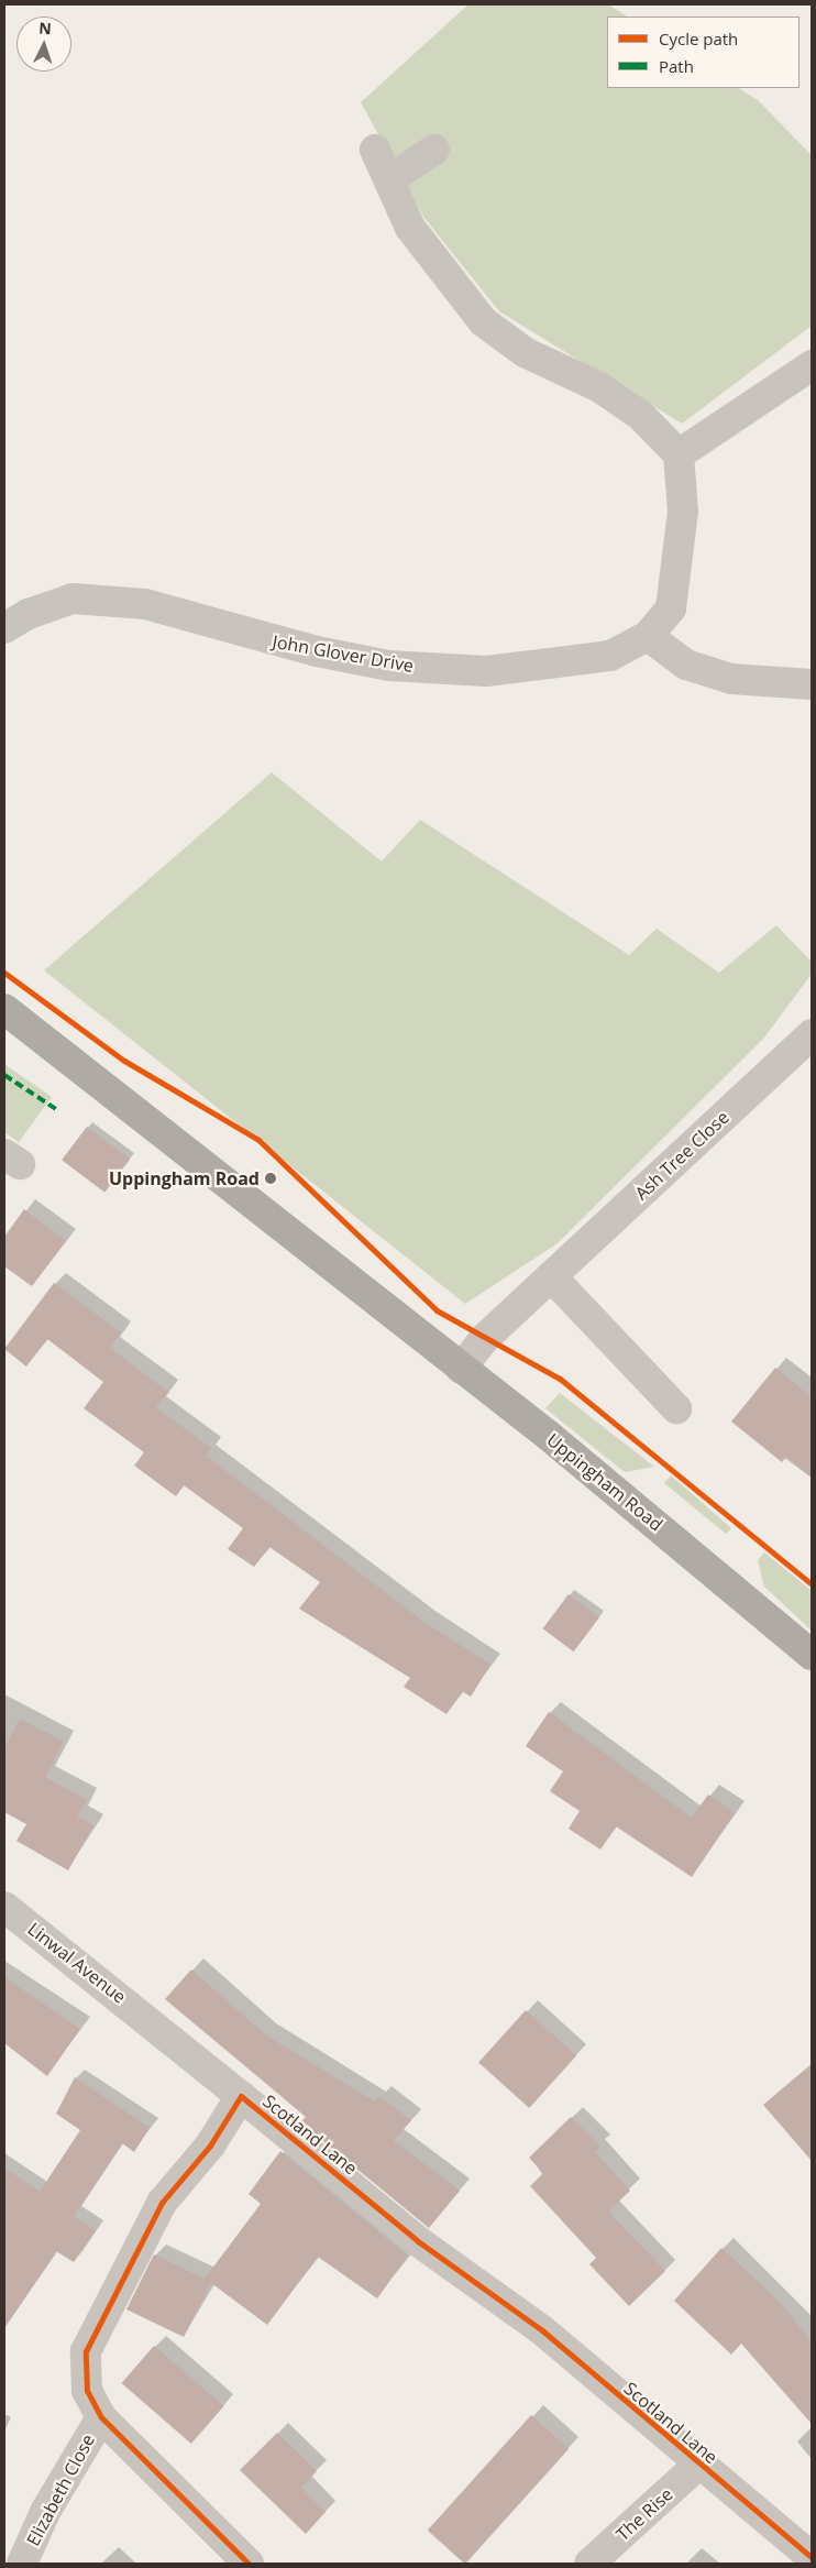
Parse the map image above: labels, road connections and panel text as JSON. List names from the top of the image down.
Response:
{
  "streets": {
    "highway": ["Uppingham Road"],
    "street": [
      "John Glover Drive",
      "Ash Tree Close",
      "Linwal Avenue",
      "Scotland Lane",
      "Elizabeth Close",
      "The Rise"
    ]
  },
  "crossings": [
    ["Ash Tree Close", "Uppingham Road"],
    ["Linwal Avenue", "Scotland Lane"],
    ["Scotland Lane", "Elizabeth Close"],
    ["Scotland Lane", "The Rise"]
  ],
  "places": ["Uppingham Road"],
  "legend": ["Cycle path", "Path"],
  "north": "top"
}
